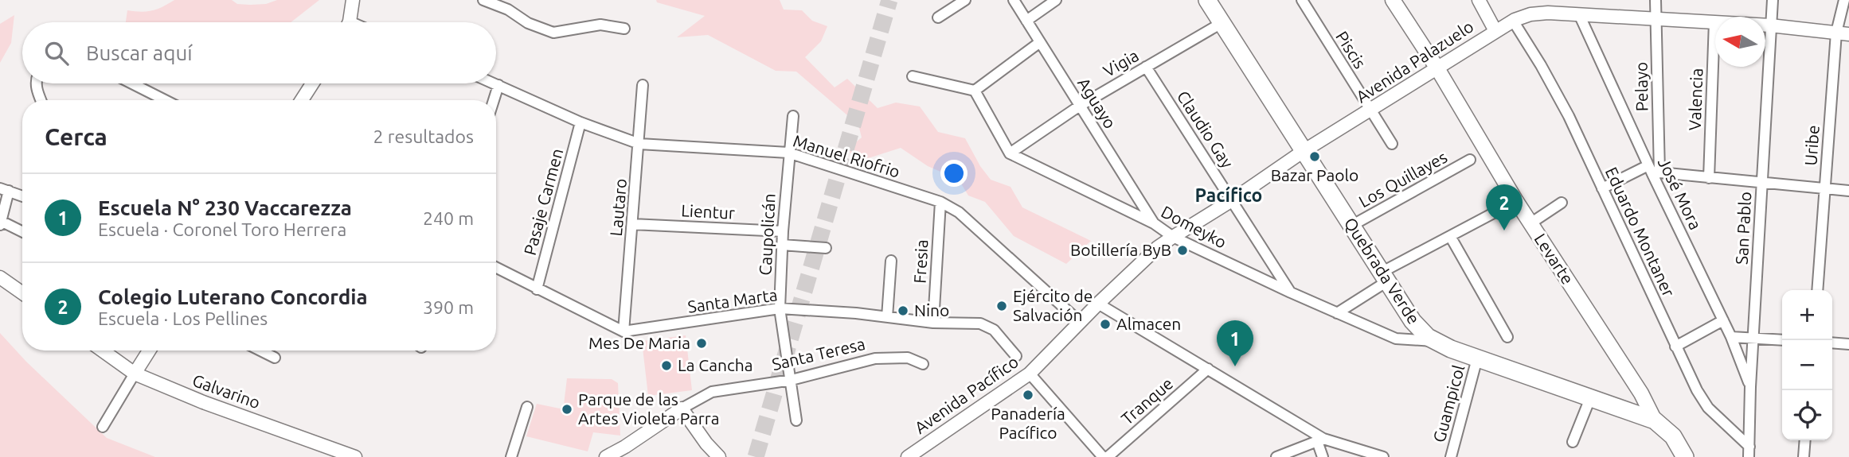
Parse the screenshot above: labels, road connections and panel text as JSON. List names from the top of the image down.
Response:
{
  "streets": {
    "main road": ["Levarte", "Quebrada Verde"],
    "street": [
      "Piscis",
      "Avenida Palazuelo",
      "Vigia",
      "Pelayo",
      "Valencia",
      "Aguayo",
      "Claudio Gay",
      "Uribe",
      "Manuel Riofrio",
      "Los Quillayes",
      "José Mora",
      "Pasaje Carmen",
      "Lautaro",
      "Lientur",
      "Domeyko",
      "San Pablo",
      "Eduardo Montaner",
      "Caupolicán",
      "Fresia",
      "Santa Marta",
      "Santa Teresa",
      "Galvarino",
      "Avenida Pacífico",
      "Tranque",
      "Guampicol"
    ]
  },
  "crossings": [
    ["Piscis", "Avenida Palazuelo"],
    ["Avenida Palazuelo", "Pelayo"],
    ["Avenida Palazuelo", "Valencia"],
    ["Avenida Palazuelo", "Uribe"],
    ["Avenida Palazuelo", "José Mora"],
    ["Avenida Palazuelo", "San Pablo"],
    ["Avenida Palazuelo", "Eduardo Montaner"],
    ["Avenida Palazuelo", "Levarte"],
    ["Avenida Palazuelo", "Quebrada Verde"],
    ["Avenida Palazuelo", "Avenida Pacífico"],
    ["Vigia", "Aguayo"],
    ["Vigia", "Claudio Gay"],
    ["Vigia", "Domeyko"],
    ["Vigia", "Quebrada Verde"],
    ["Pelayo", "José Mora"],
    ["Aguayo", "Domeyko"],
    ["Claudio Gay", "Domeyko"],
    ["Claudio Gay", "Avenida Pacífico"],
    ["Manuel Riofrio", "Pasaje Carmen"],
    ["Manuel Riofrio", "Lautaro"],
    ["Manuel Riofrio", "Caupolicán"],
    ["Manuel Riofrio", "Fresia"],
    ["Manuel Riofrio", "Avenida Pacífico"],
    ["Los Quillayes", "Quebrada Verde"],
    ["José Mora", "San Pablo"],
    ["Lautaro", "Lientur"],
    ["Lautaro", "Santa Marta"],
    ["Lientur", "Caupolicán"],
    ["Domeyko", "Quebrada Verde"],
    ["Domeyko", "Avenida Pacífico"],
    ["San Pablo", "Eduardo Montaner"],
    ["Caupolicán", "Santa Marta"],
    ["Caupolicán", "Santa Teresa"],
    ["Levarte", "Quebrada Verde"],
    ["Fresia", "Santa Marta"],
    ["Quebrada Verde", "Avenida Pacífico"],
    ["Quebrada Verde", "Guampicol"]
  ],
  "districts": ["Pacífico"],
  "places": [
    "Bazar Paolo",
    "Botillería ByB",
    "Ejército de Salvación",
    "Nino",
    "Almacen",
    "Mes De Maria",
    "La Cancha",
    "Panadería Pacífico",
    "Parque de las Artes Violeta Parra"
  ],
  "north": "left",
  "page": {
    "search": "Buscar aquí",
    "heading": ["Cerca", "2 resultados"],
    "list": [
      {
        "mark": "1",
        "name": "Escuela N° 230 Vaccarezza",
        "note": "Escuela · Coronel Toro Herrera",
        "value": "240 m"
      },
      {
        "mark": "2",
        "name": "Colegio Luterano Concordia",
        "note": "Escuela · Los Pellines",
        "value": "390 m"
      }
    ],
    "pins": ["2", "1"],
    "map_buttons": ["+", "−"]
  }
}
